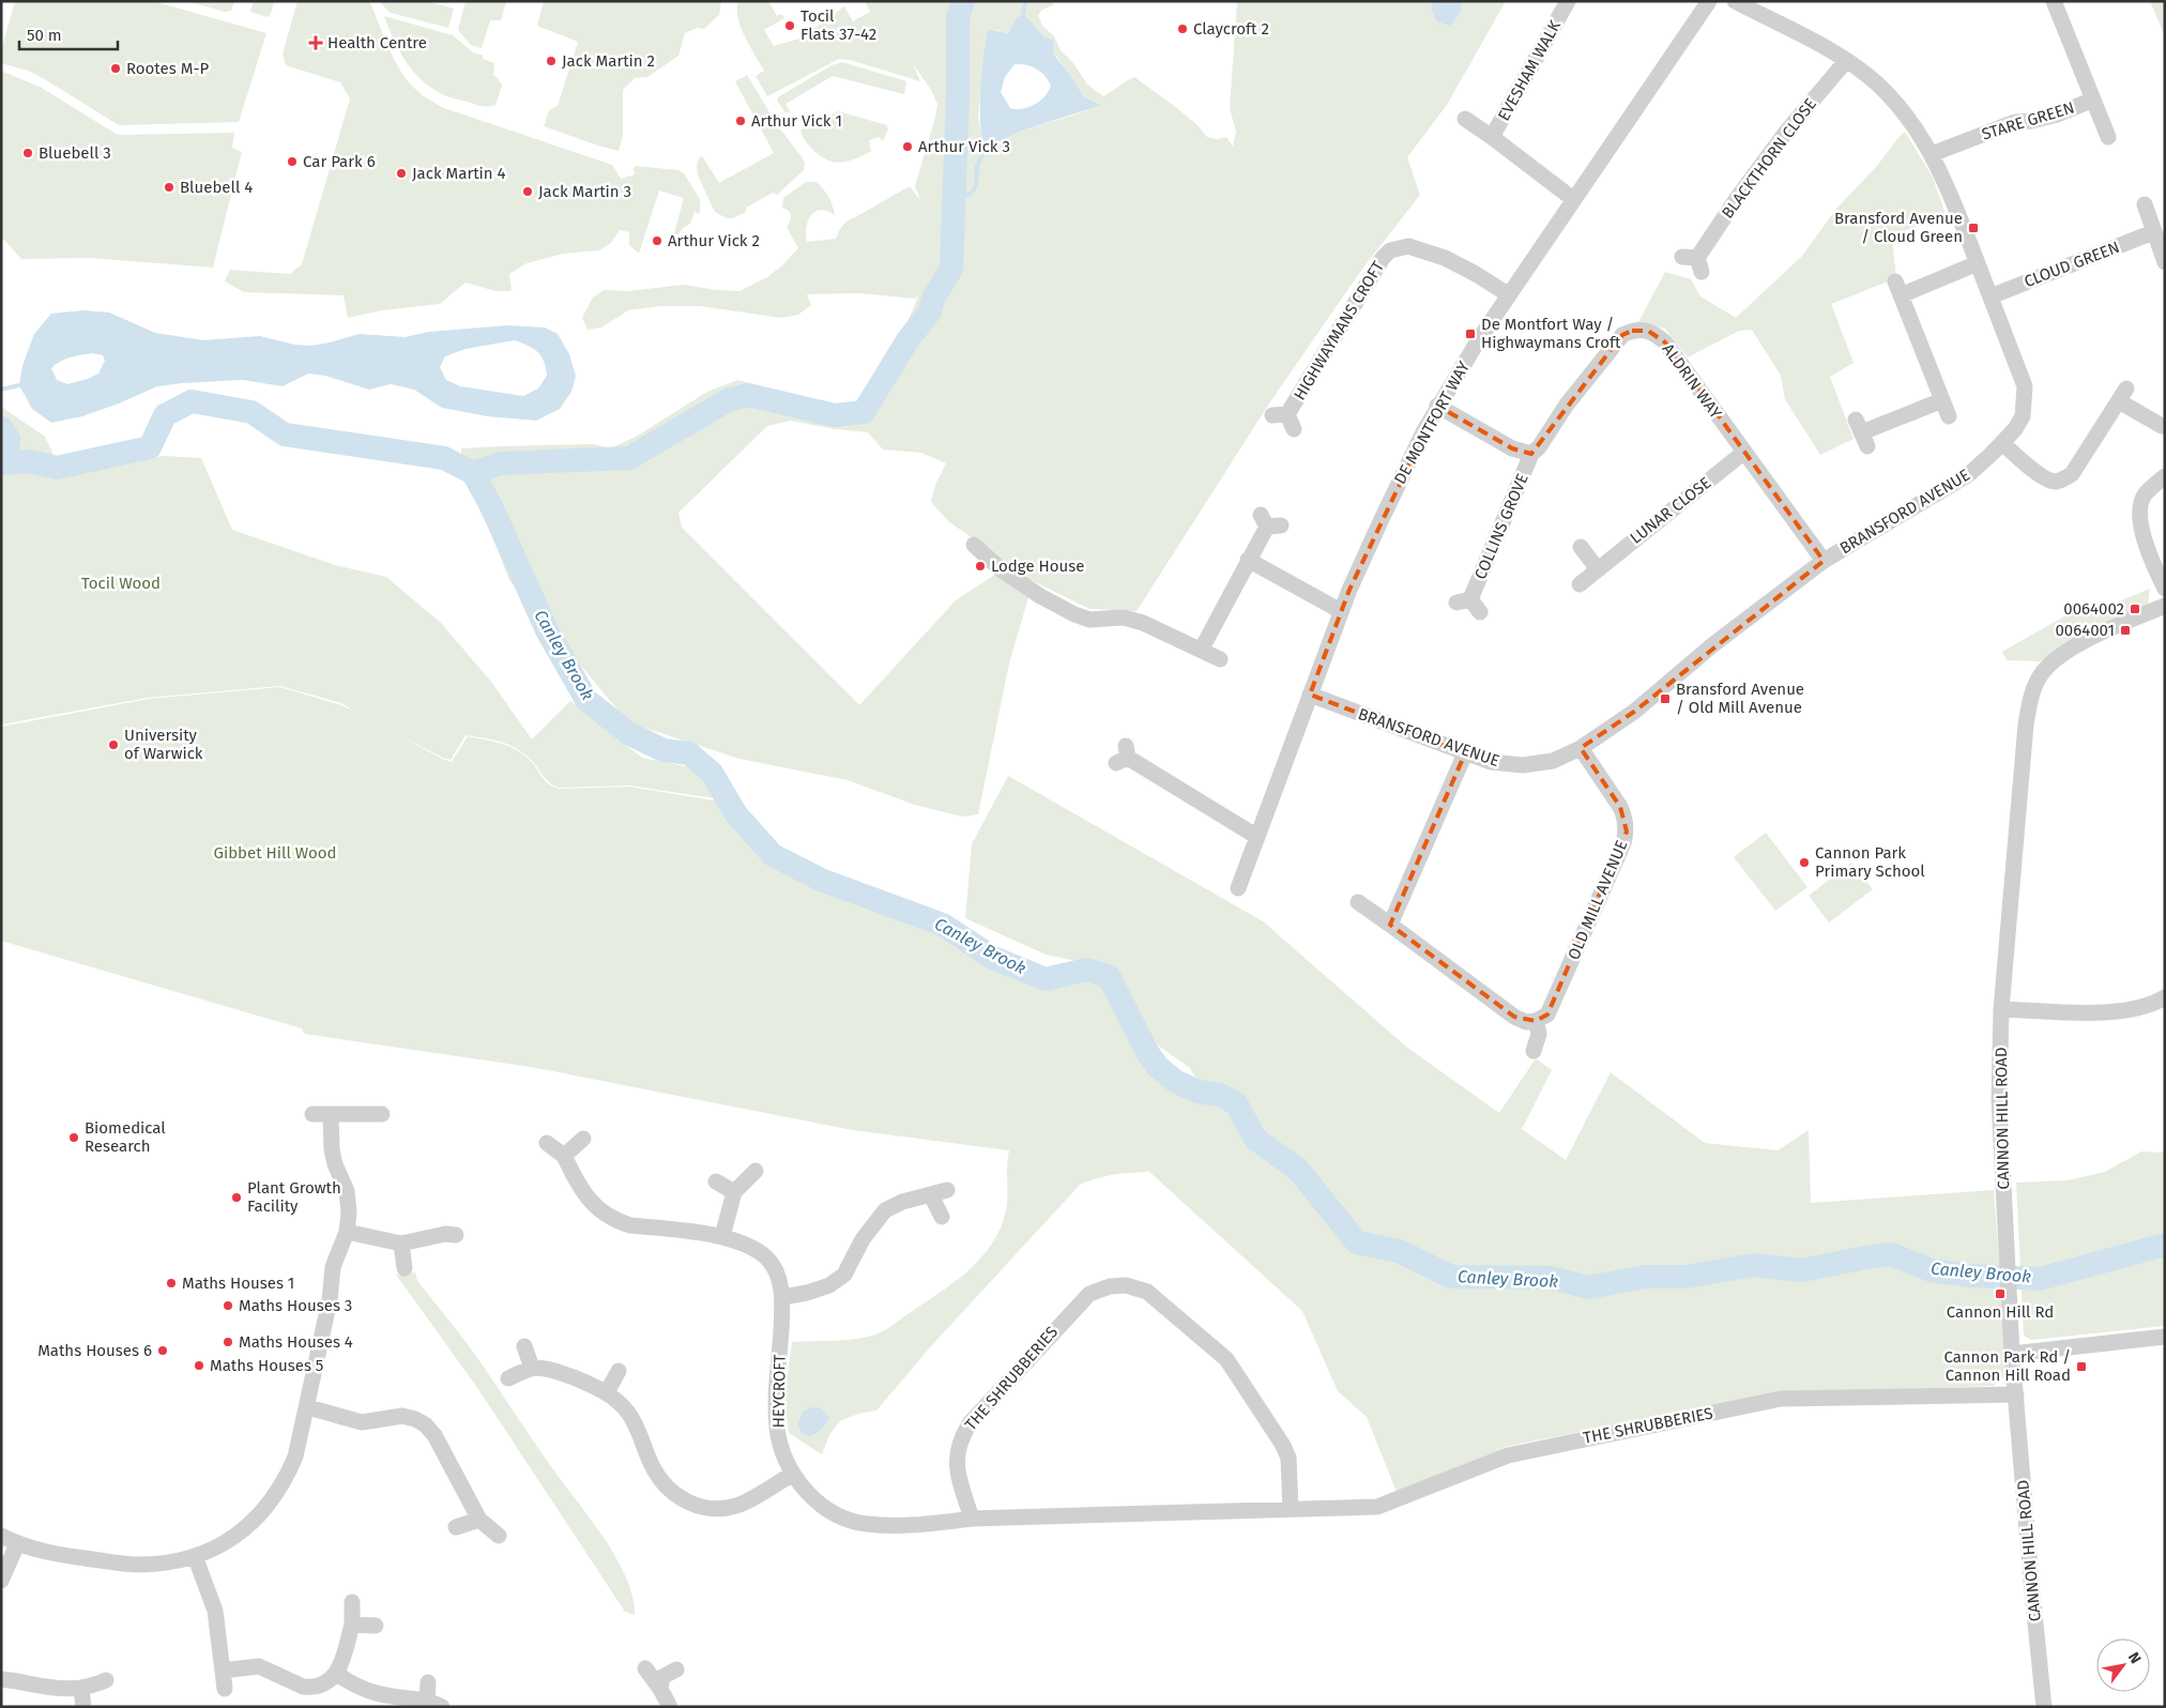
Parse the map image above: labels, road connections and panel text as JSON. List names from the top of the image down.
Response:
{
  "streets": {
    "street": [
      "EVESHAM WALK",
      "STARE GREEN",
      "BLACKTHORN CLOSE",
      "CLOUD GREEN",
      "HIGHWAYMANS CROFT",
      "ALDRIN WAY",
      "DE MONTFORT WAY",
      "LUNAR CLOSE",
      "BRANSFORD AVENUE",
      "COLLINS GROVE",
      "OLD MILL AVENUE",
      "CANNON HILL ROAD",
      "THE SHRUBBERIES",
      "HEYCROFT"
    ]
  },
  "crossings": [
    ["EVESHAM WALK", "DE MONTFORT WAY"],
    ["STARE GREEN", "BRANSFORD AVENUE"],
    ["BLACKTHORN CLOSE", "BRANSFORD AVENUE"],
    ["CLOUD GREEN", "BRANSFORD AVENUE"],
    ["HIGHWAYMANS CROFT", "DE MONTFORT WAY"],
    ["ALDRIN WAY", "LUNAR CLOSE"],
    ["ALDRIN WAY", "BRANSFORD AVENUE"],
    ["ALDRIN WAY", "COLLINS GROVE"],
    ["DE MONTFORT WAY", "BRANSFORD AVENUE"],
    ["BRANSFORD AVENUE", "OLD MILL AVENUE"],
    ["CANNON HILL ROAD", "THE SHRUBBERIES"],
    ["THE SHRUBBERIES", "HEYCROFT"]
  ],
  "water": ["Canley Brook"],
  "parks": ["Tocil Wood", "Gibbet Hill Wood"],
  "places": {
    "other": [
      "Tocil Flats 37-42",
      "Claycroft 2",
      "Jack Martin 2",
      "Rootes M-P",
      "Arthur Vick 1",
      "Arthur Vick 3",
      "Bluebell 3",
      "Car Park 6",
      "Jack Martin 4",
      "Bluebell 4",
      "Jack Martin 3",
      "Arthur Vick 2",
      "Lodge House",
      "University of Warwick",
      "Cannon Park Primary School",
      "Biomedical Research",
      "Plant Growth Facility",
      "Maths Houses 1",
      "Maths Houses 3",
      "Maths Houses 4",
      "Maths Houses 6",
      "Maths Houses 5"
    ],
    "health": ["Health Centre"],
    "transit": [
      "Bransford Avenue / Cloud Green",
      "De Montfort Way / Highwaymans Croft",
      "0064002",
      "0064001",
      "Bransford Avenue / Old Mill Avenue",
      "Cannon Hill Rd",
      "Cannon Park Rd / Cannon Hill Road"
    ]
  },
  "scale_bar": "50 m",
  "north": "top right"
}
